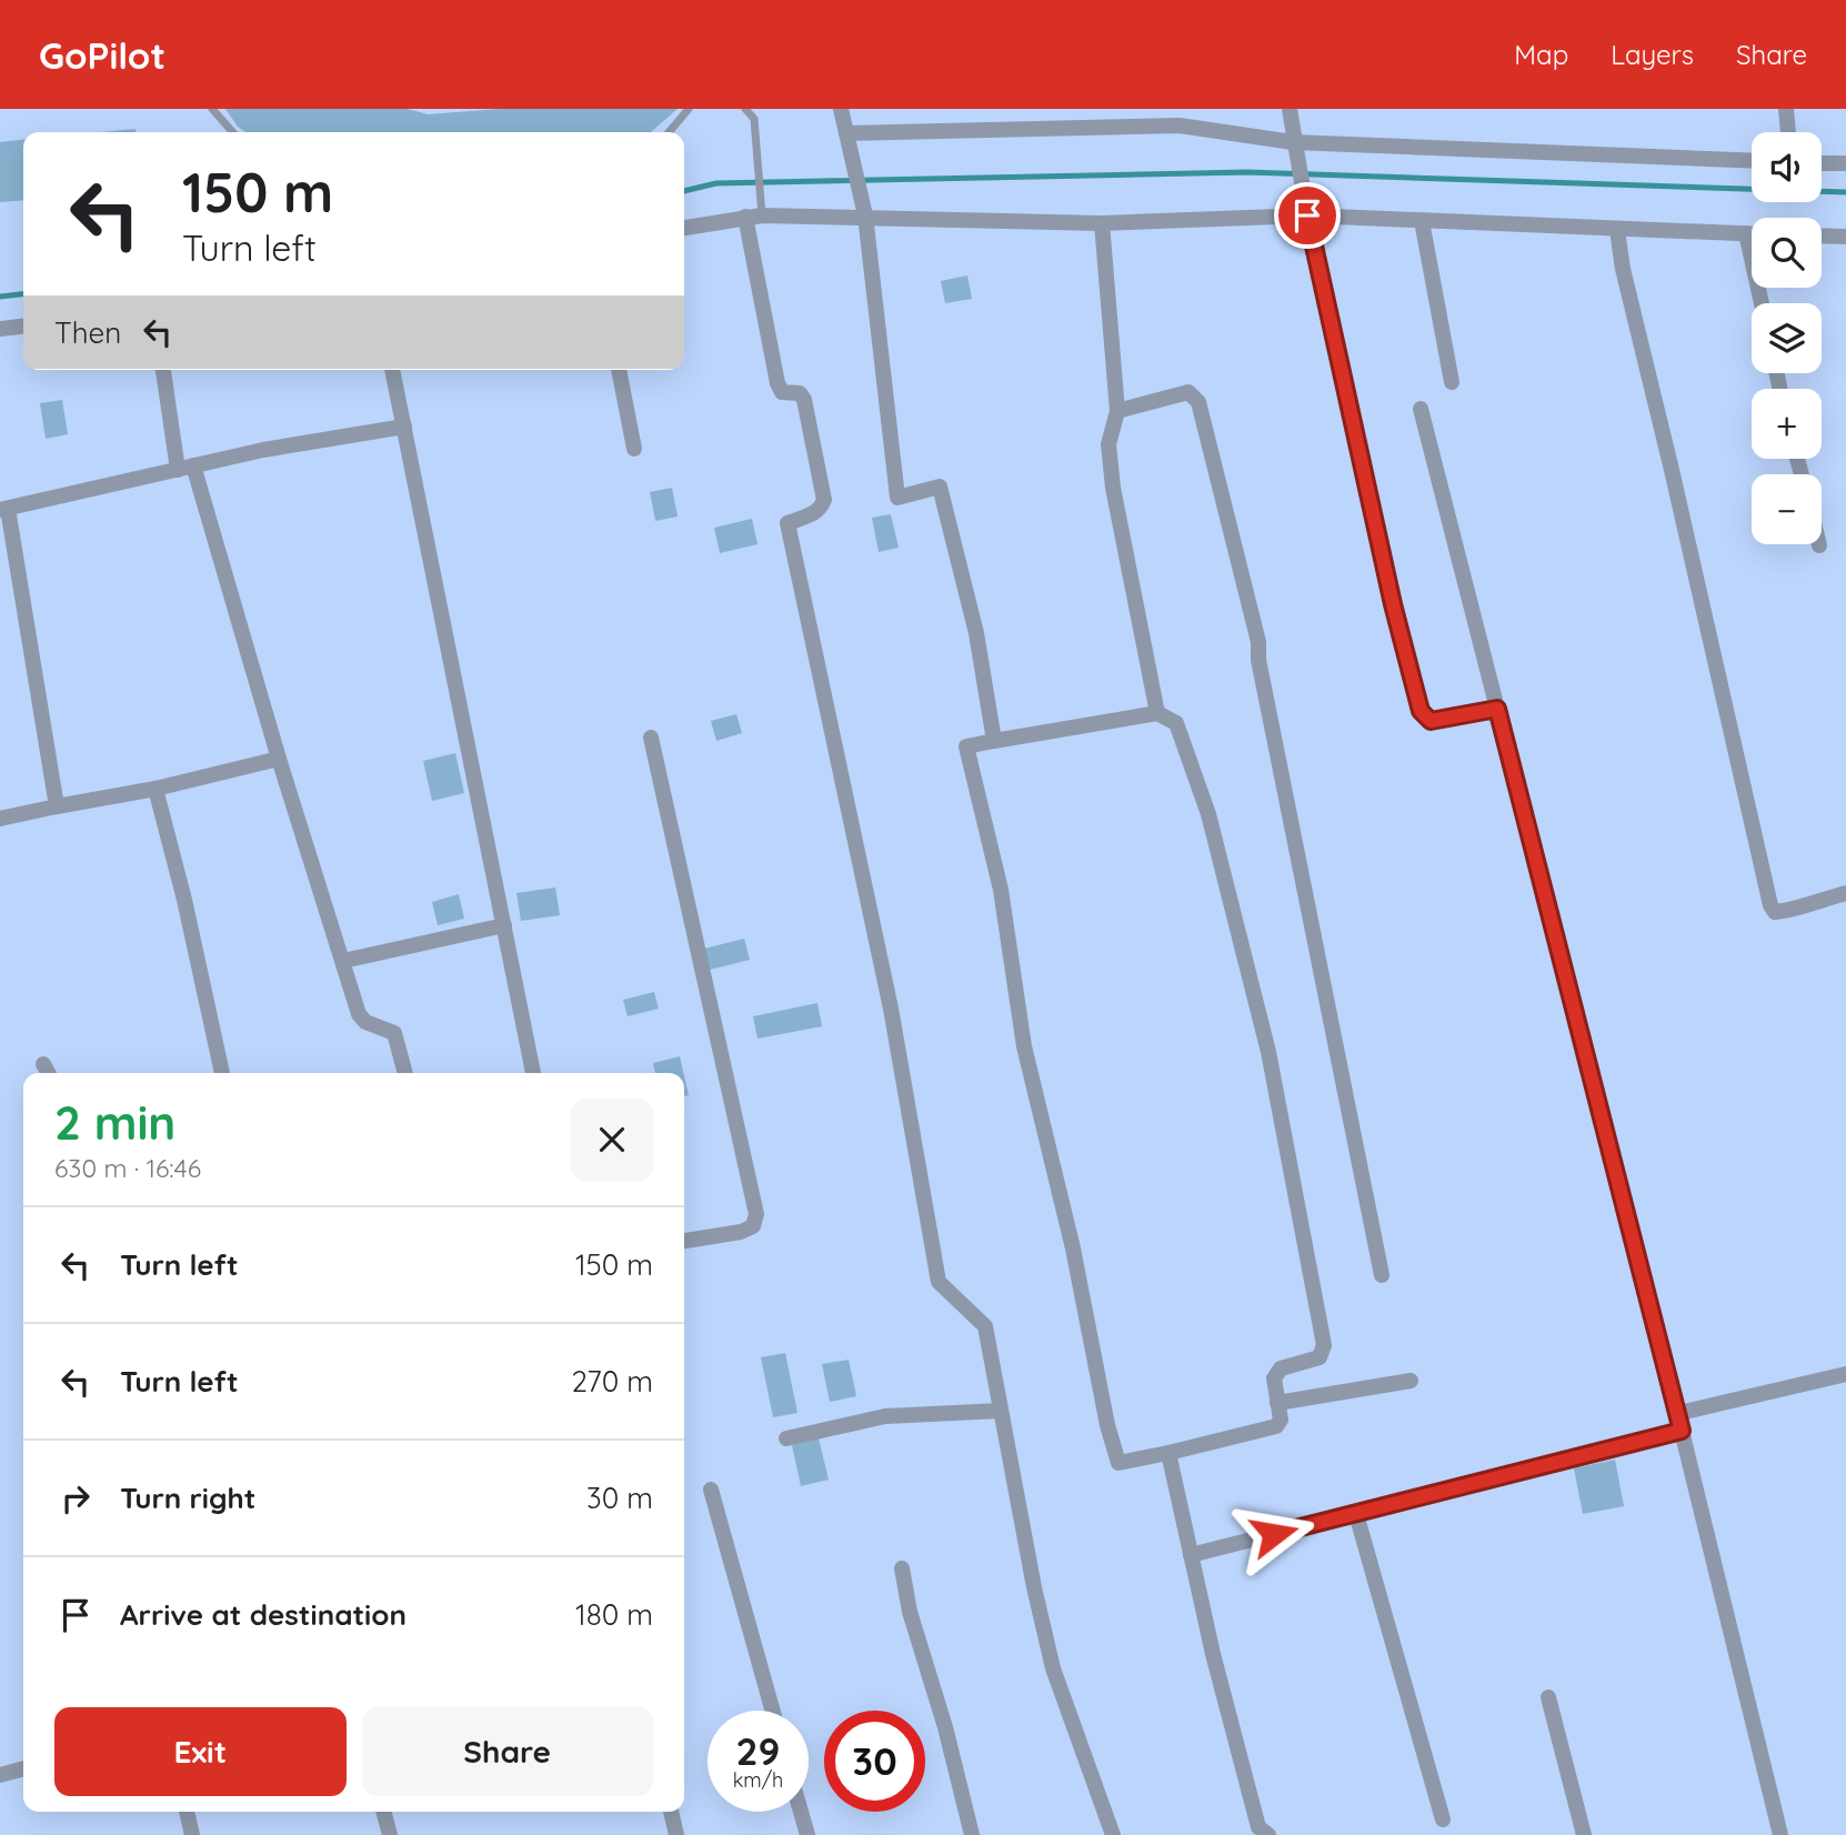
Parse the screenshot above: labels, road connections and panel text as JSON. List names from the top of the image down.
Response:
{
  "page": {
    "header": "GoPilot",
    "nav": ["Map", "Layers", "Share"],
    "map_buttons": ["+", "−"],
    "turn": ["150 m", "Turn left"],
    "then": "Then",
    "heading": ["2 min", "630 m · 16:46"],
    "list": [
      {
        "name": "Turn left",
        "value": "150 m"
      },
      {
        "name": "Turn left",
        "value": "270 m"
      },
      {
        "name": "Turn right",
        "value": "30 m"
      },
      {
        "name": "Arrive at destination",
        "value": "180 m"
      }
    ],
    "buttons": ["Exit", "Share"],
    "speed": "29 km/h",
    "limit": "30"
  }
}
